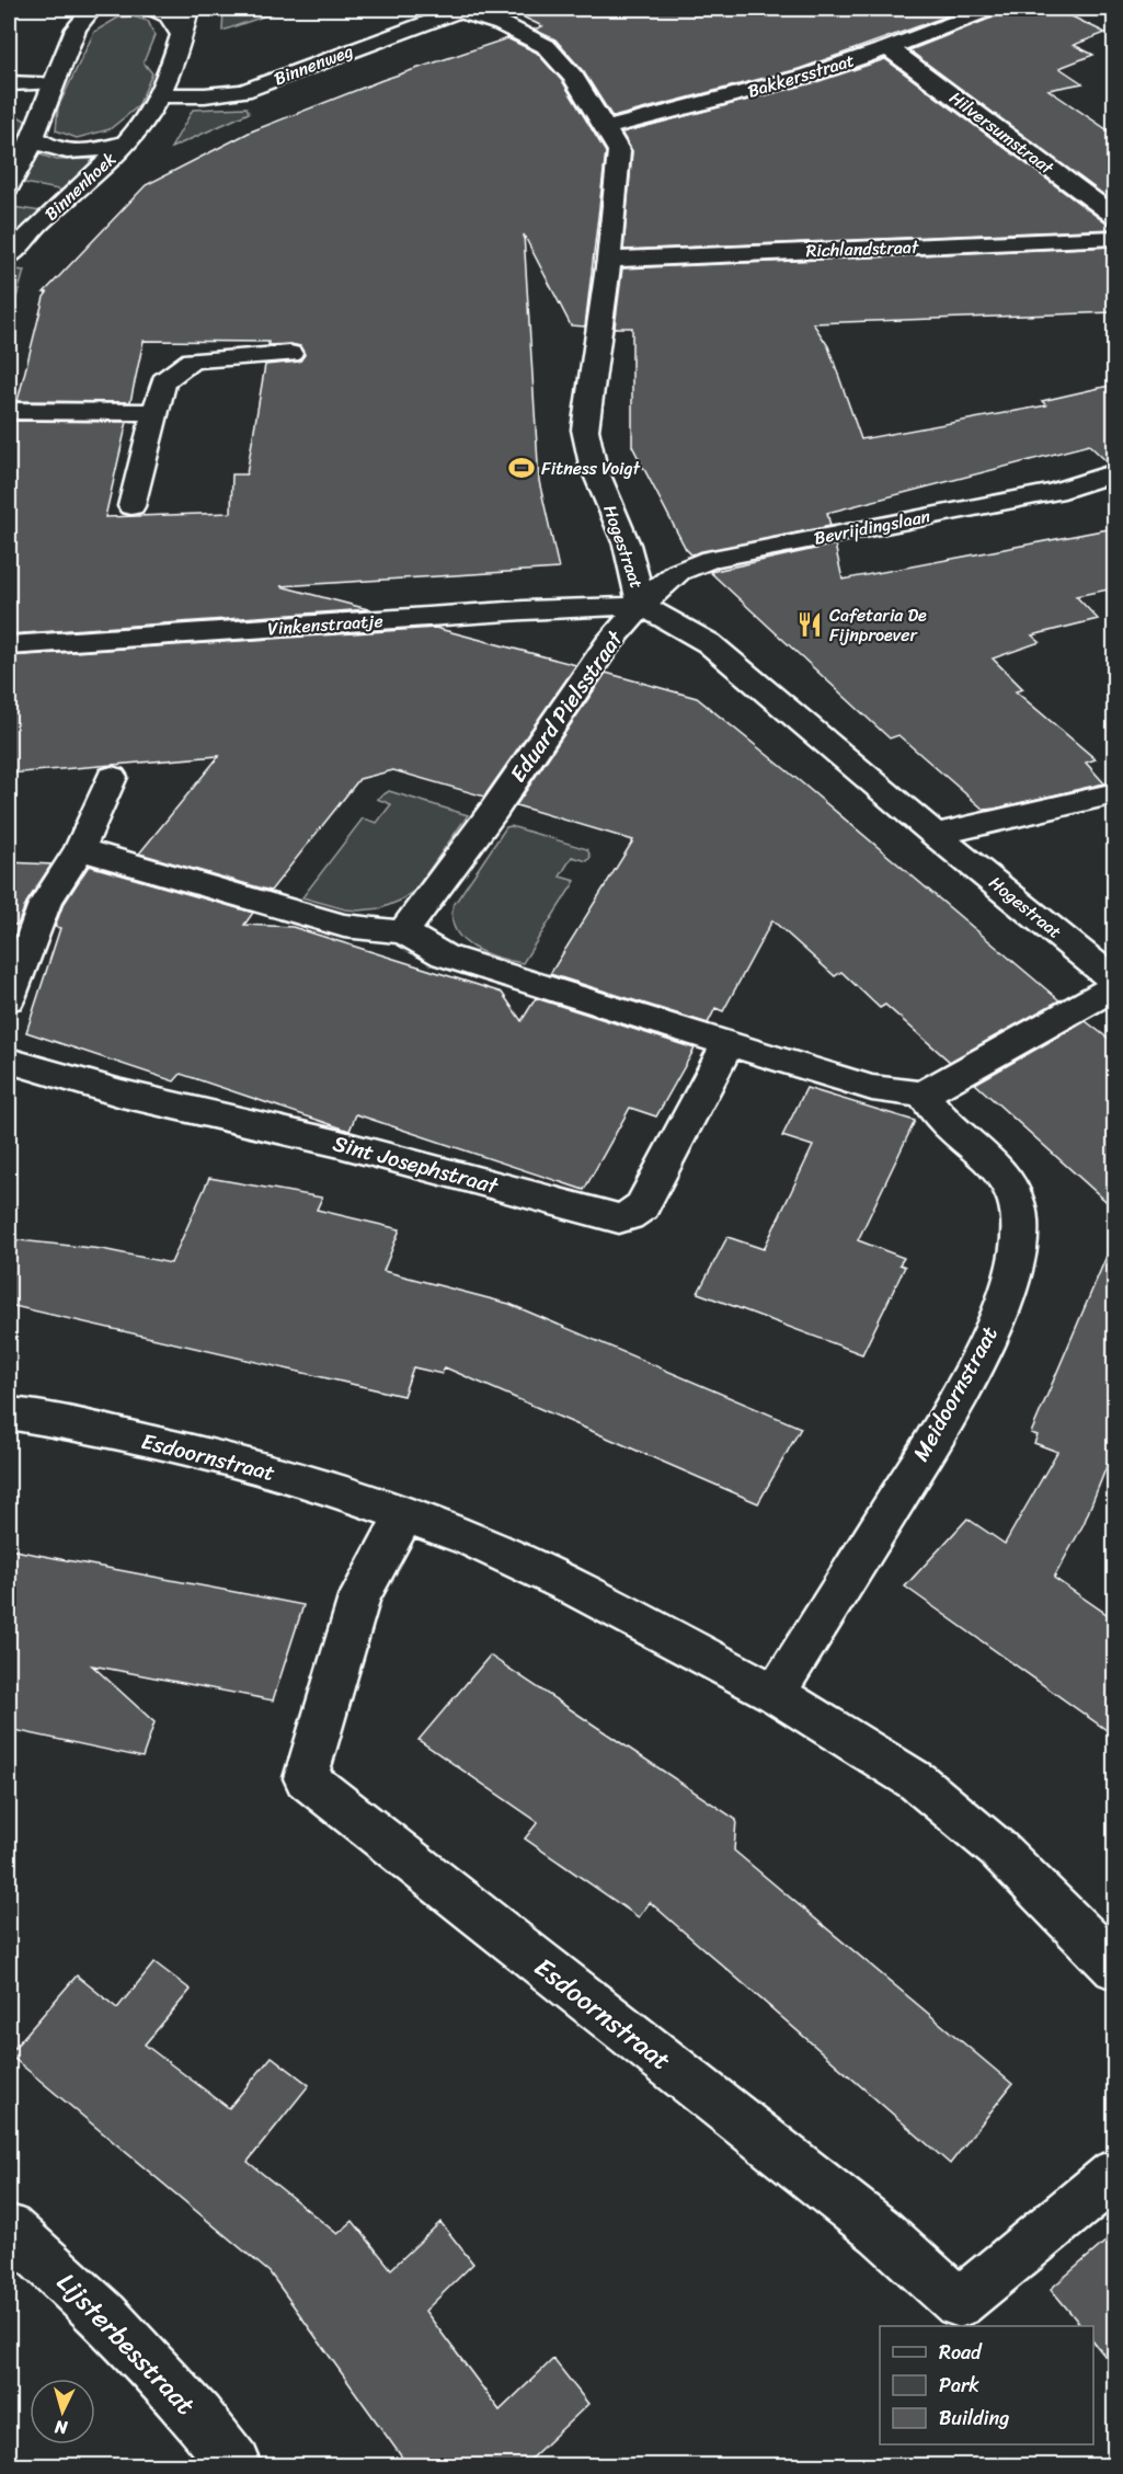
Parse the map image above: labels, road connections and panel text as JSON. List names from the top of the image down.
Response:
{
  "streets": {
    "street": [
      "Binnenweg",
      "Bakkersstraat",
      "Hilversumstraat",
      "Binnenhoek",
      "Richlandstraat",
      "Bevrijdingslaan",
      "Hogestraat",
      "Vinkenstraatje",
      "Eduard Pielsstraat",
      "Sint Josephstraat",
      "Meidoornstraat",
      "Esdoornstraat",
      "Lijsterbesstraat"
    ]
  },
  "crossings": [
    ["Binnenweg", "Binnenhoek"],
    ["Binnenweg", "Hogestraat"],
    ["Bakkersstraat", "Hilversumstraat"],
    ["Bakkersstraat", "Hogestraat"],
    ["Richlandstraat", "Hogestraat"],
    ["Bevrijdingslaan", "Hogestraat"],
    ["Bevrijdingslaan", "Vinkenstraatje"],
    ["Bevrijdingslaan", "Eduard Pielsstraat"],
    ["Hogestraat", "Vinkenstraatje"],
    ["Hogestraat", "Eduard Pielsstraat"],
    ["Vinkenstraatje", "Eduard Pielsstraat"],
    ["Meidoornstraat", "Esdoornstraat"]
  ],
  "places": {
    "sports": ["Fitness Voigt"],
    "restaurant": ["Cafetaria De Fijnproever"]
  },
  "legend": ["Road", "Park", "Building"],
  "north": "bottom"
}
